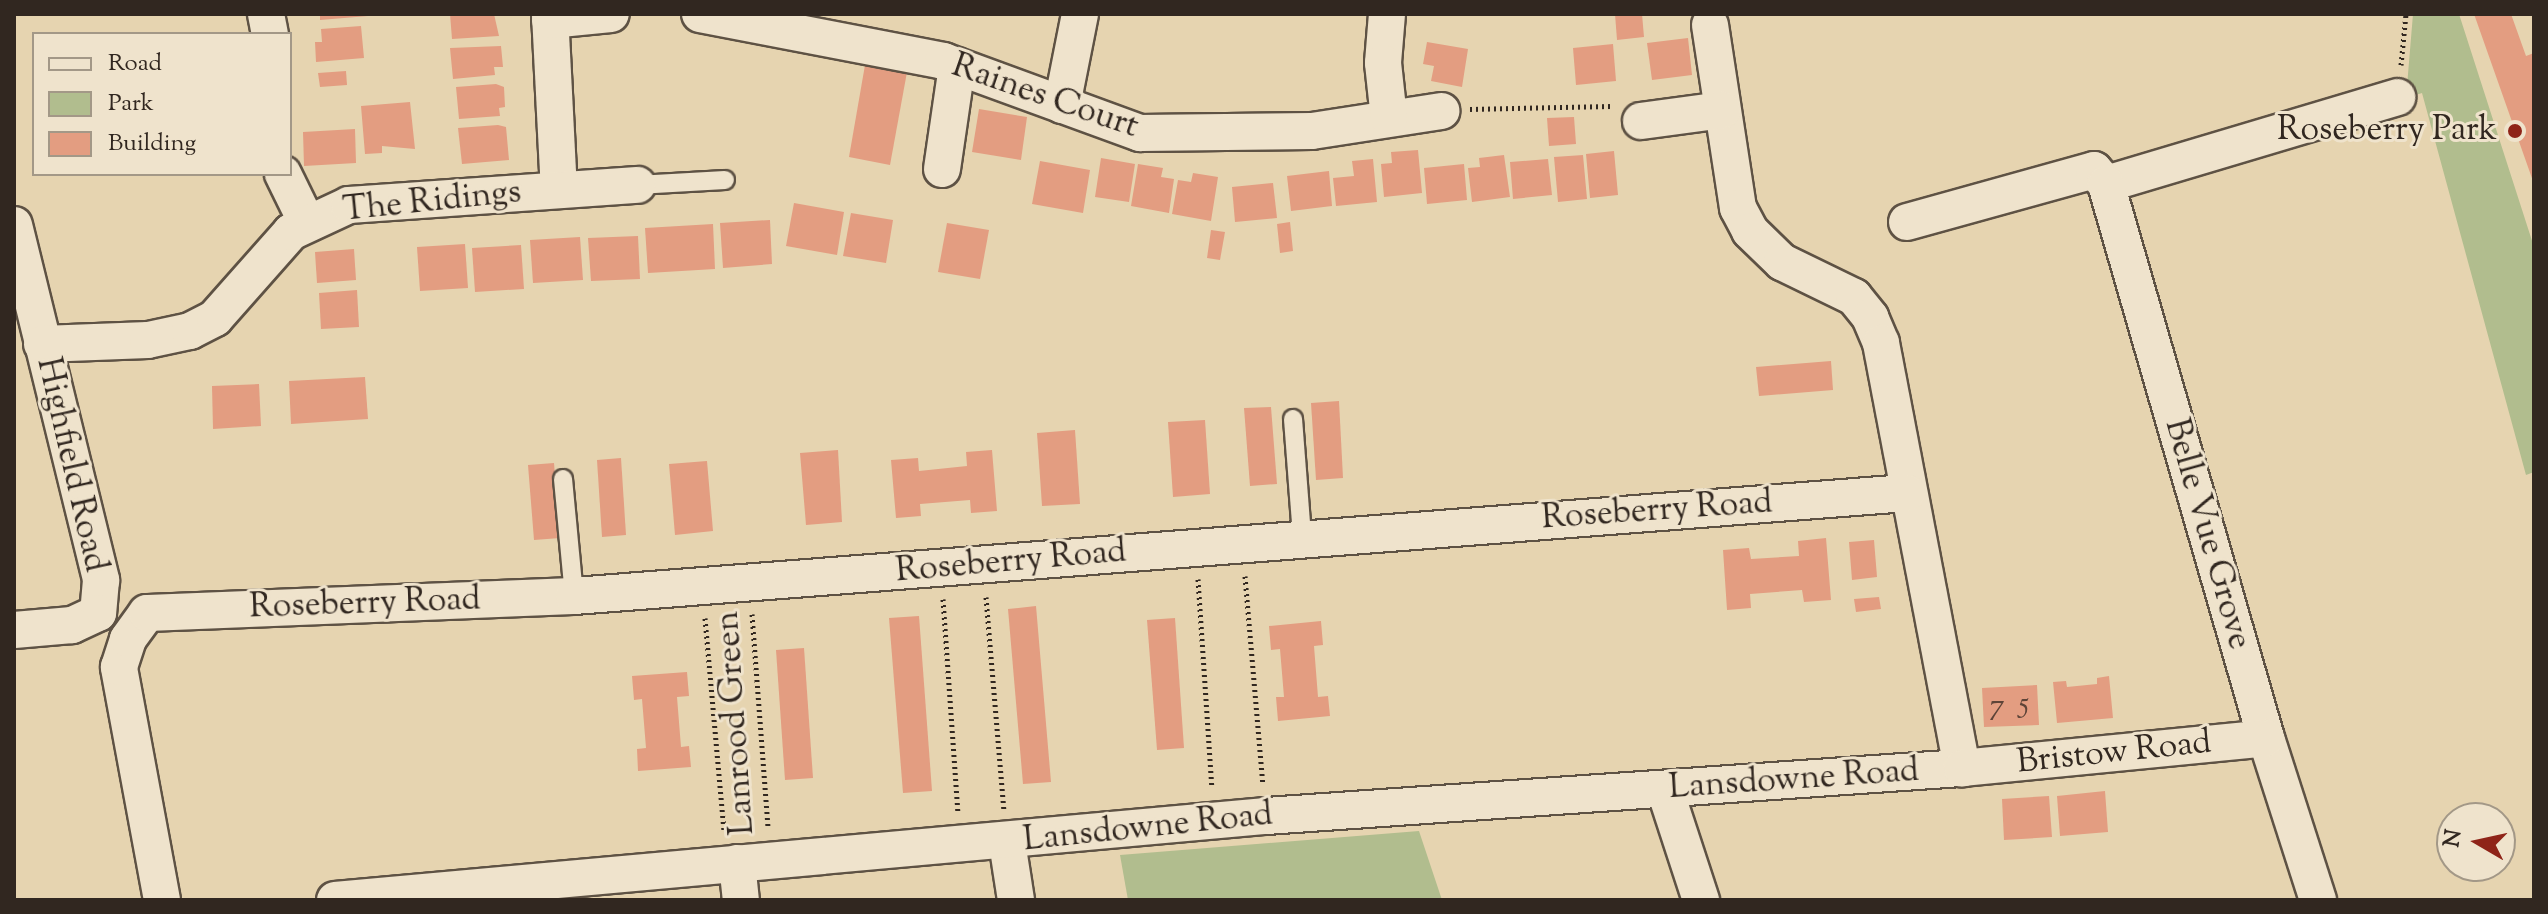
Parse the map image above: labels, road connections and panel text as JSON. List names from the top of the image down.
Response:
{
  "streets": {
    "street": [
      "Raines Court",
      "The Ridings",
      "Highfield Road",
      "Roseberry Road",
      "Belle Vue Grove",
      "Bristow Road",
      "Lansdowne Road"
    ],
    "path": ["Lanrood Green"]
  },
  "crossings": [
    ["The Ridings", "Highfield Road"],
    ["Roseberry Road", "Lanrood Green"],
    ["Belle Vue Grove", "Bristow Road"],
    ["Lanrood Green", "Lansdowne Road"],
    ["Bristow Road", "Lansdowne Road"]
  ],
  "places": ["Roseberry Park"],
  "house_numbers": ["5", "7"],
  "legend": ["Road", "Park", "Building"],
  "north": "left"
}
